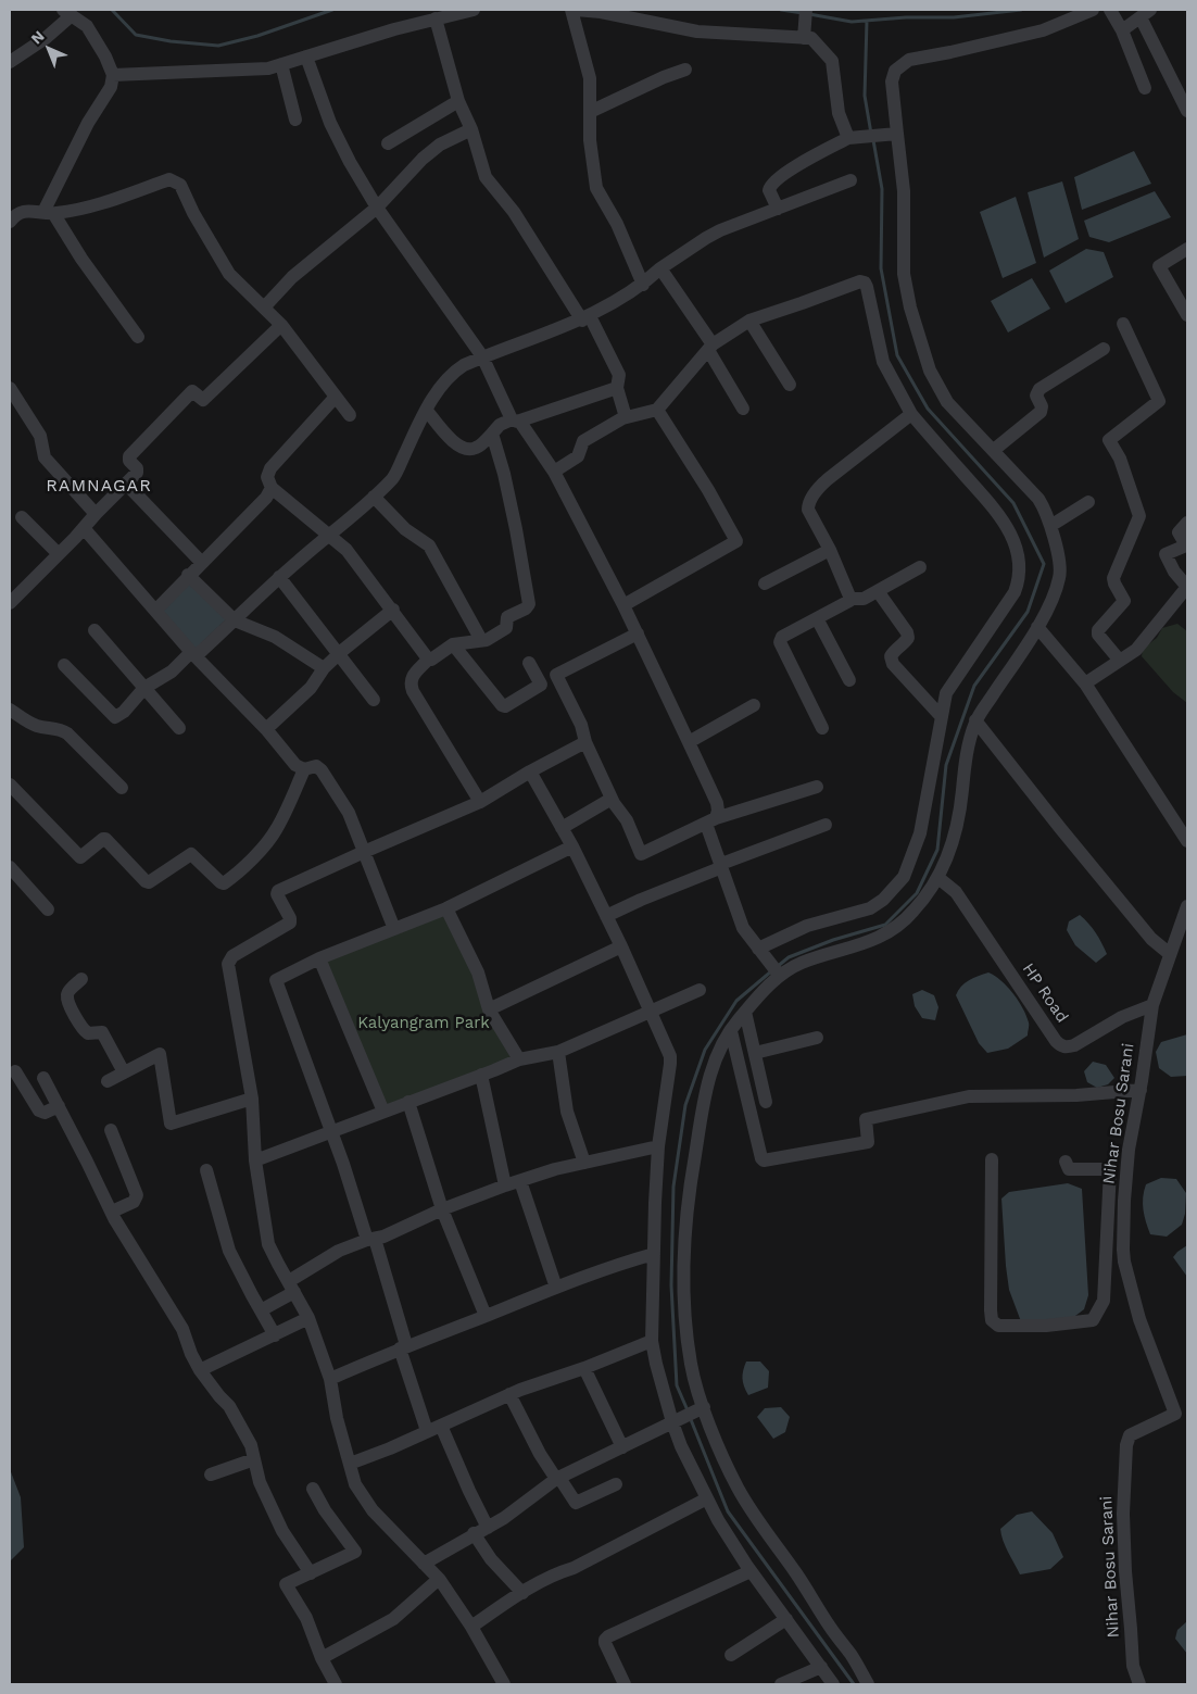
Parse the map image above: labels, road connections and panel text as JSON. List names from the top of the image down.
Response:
{
  "streets": {
    "street": ["HP Road", "Nihar Bosu Sarani"]
  },
  "crossings": [
    ["HP Road", "Nihar Bosu Sarani"]
  ],
  "districts": ["RAMNAGAR"],
  "parks": ["Kalyangram Park"],
  "north": "top left"
}
